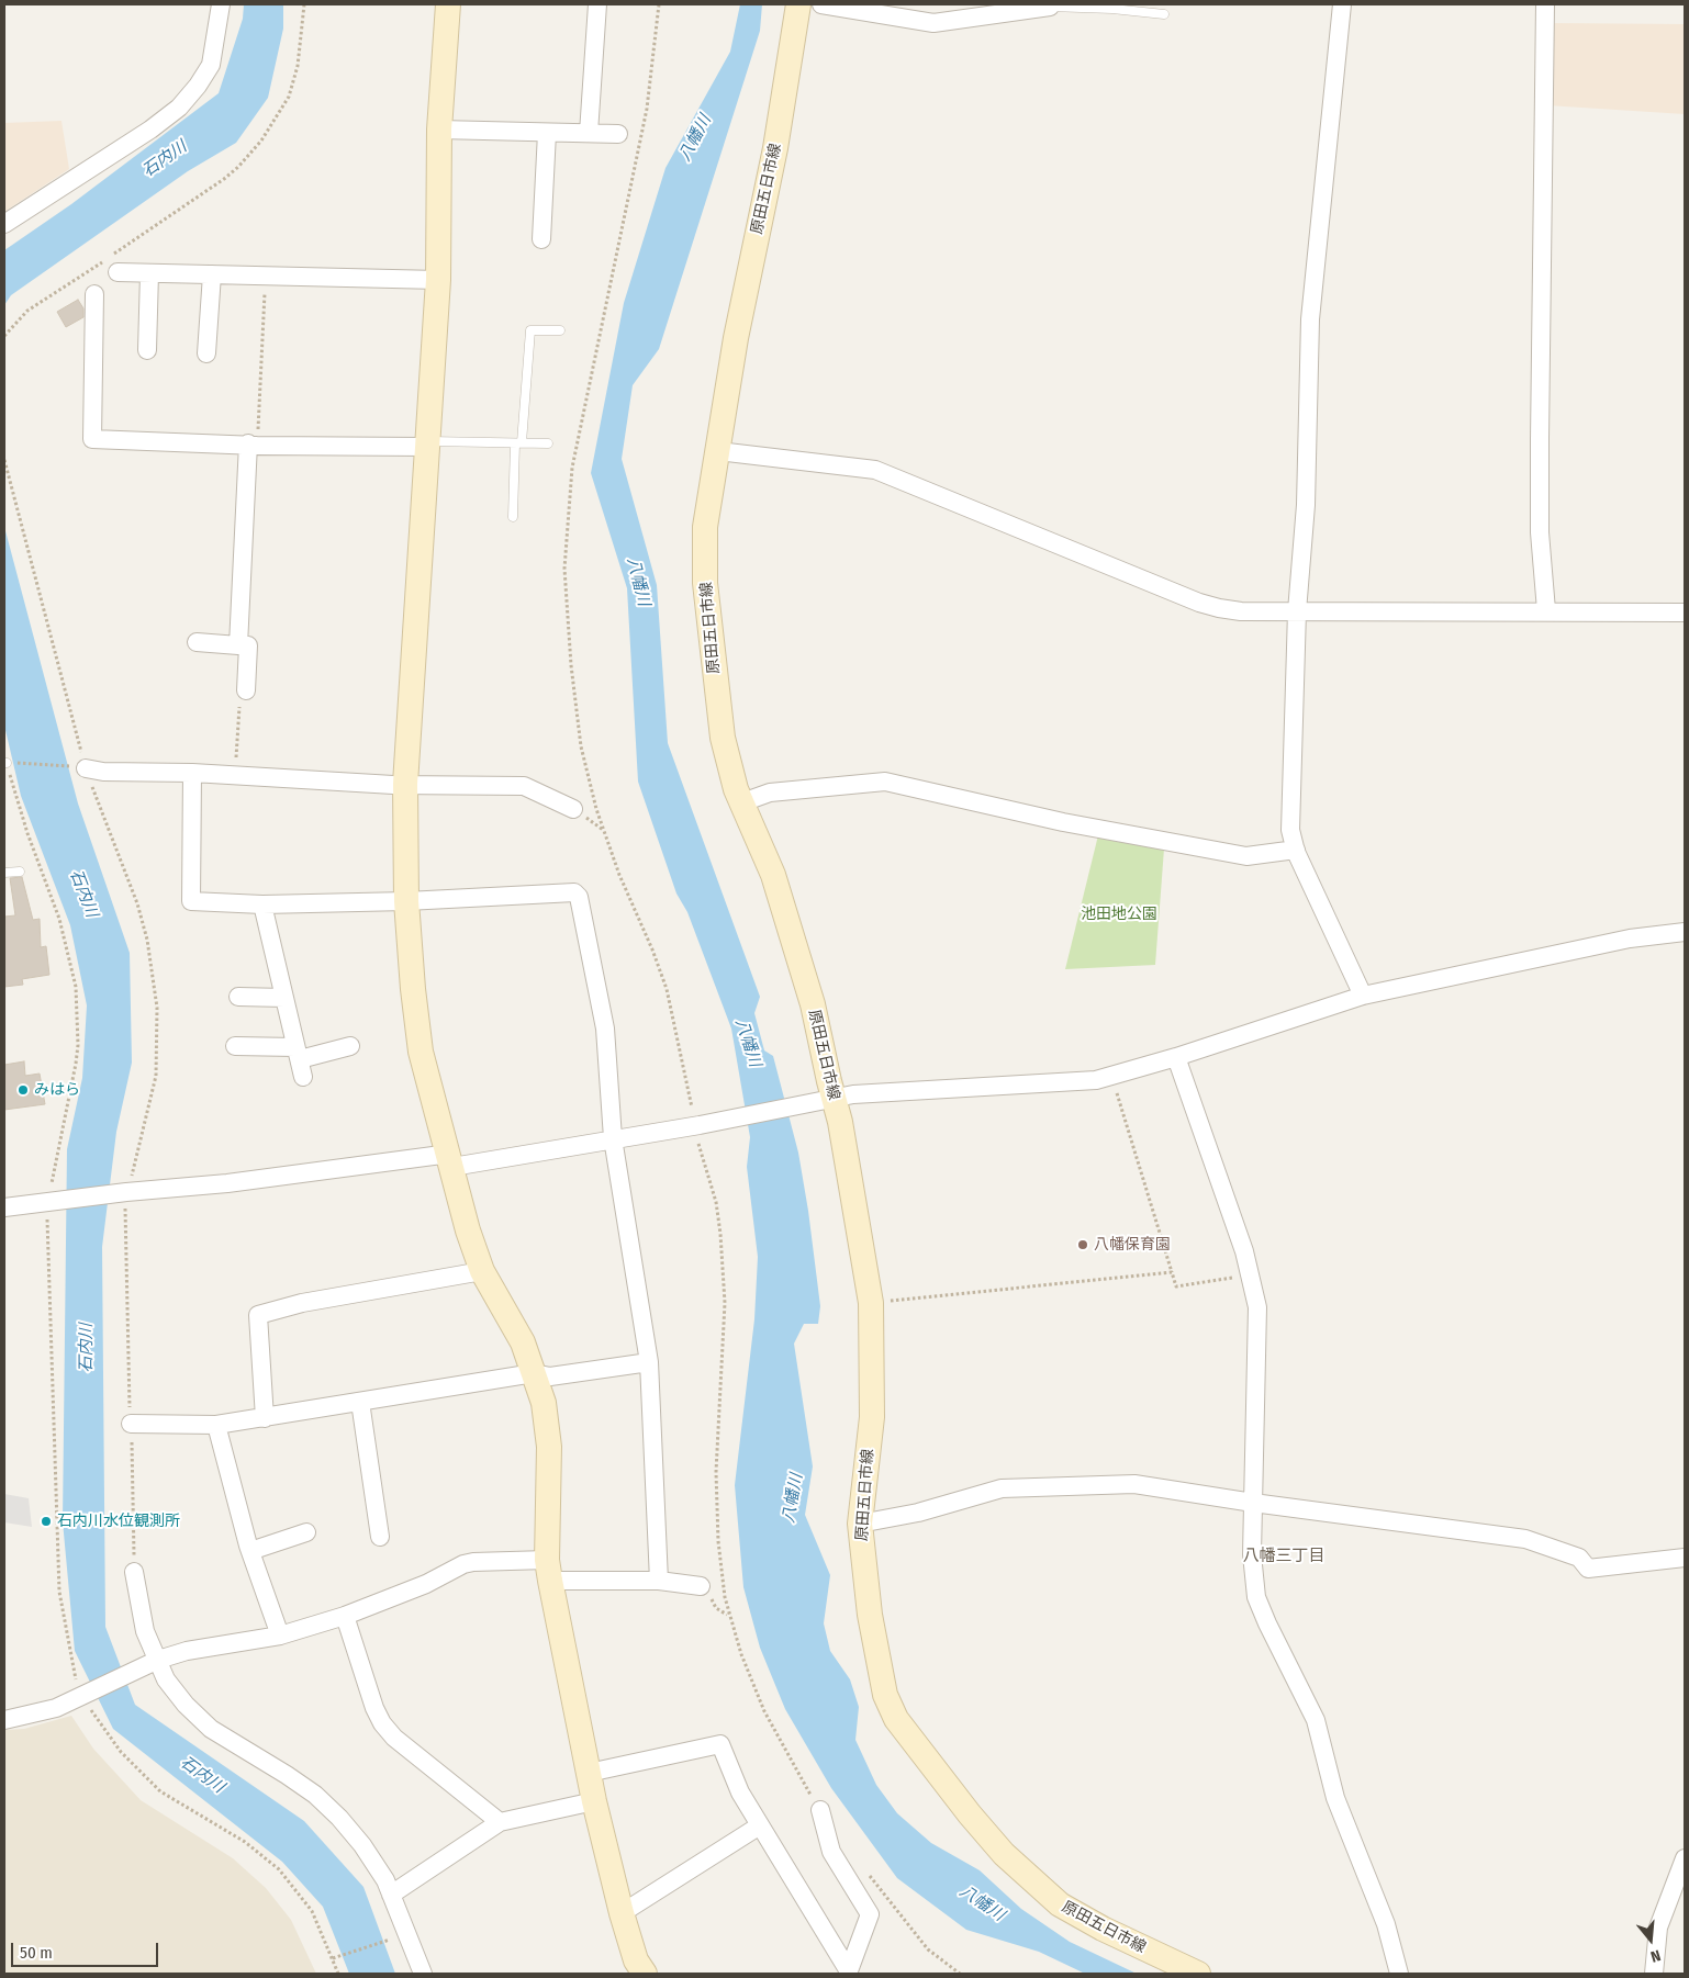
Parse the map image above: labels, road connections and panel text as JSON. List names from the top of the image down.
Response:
{
  "streets": {
    "main road": ["原田五日市線"]
  },
  "districts": ["八幡三丁目"],
  "water": ["八幡川", "石内川"],
  "parks": ["池田地公園"],
  "places": ["みはら", "八幡保育園", "石内川水位観測所"],
  "scale_bar": "50 m",
  "north": "bottom"
}
